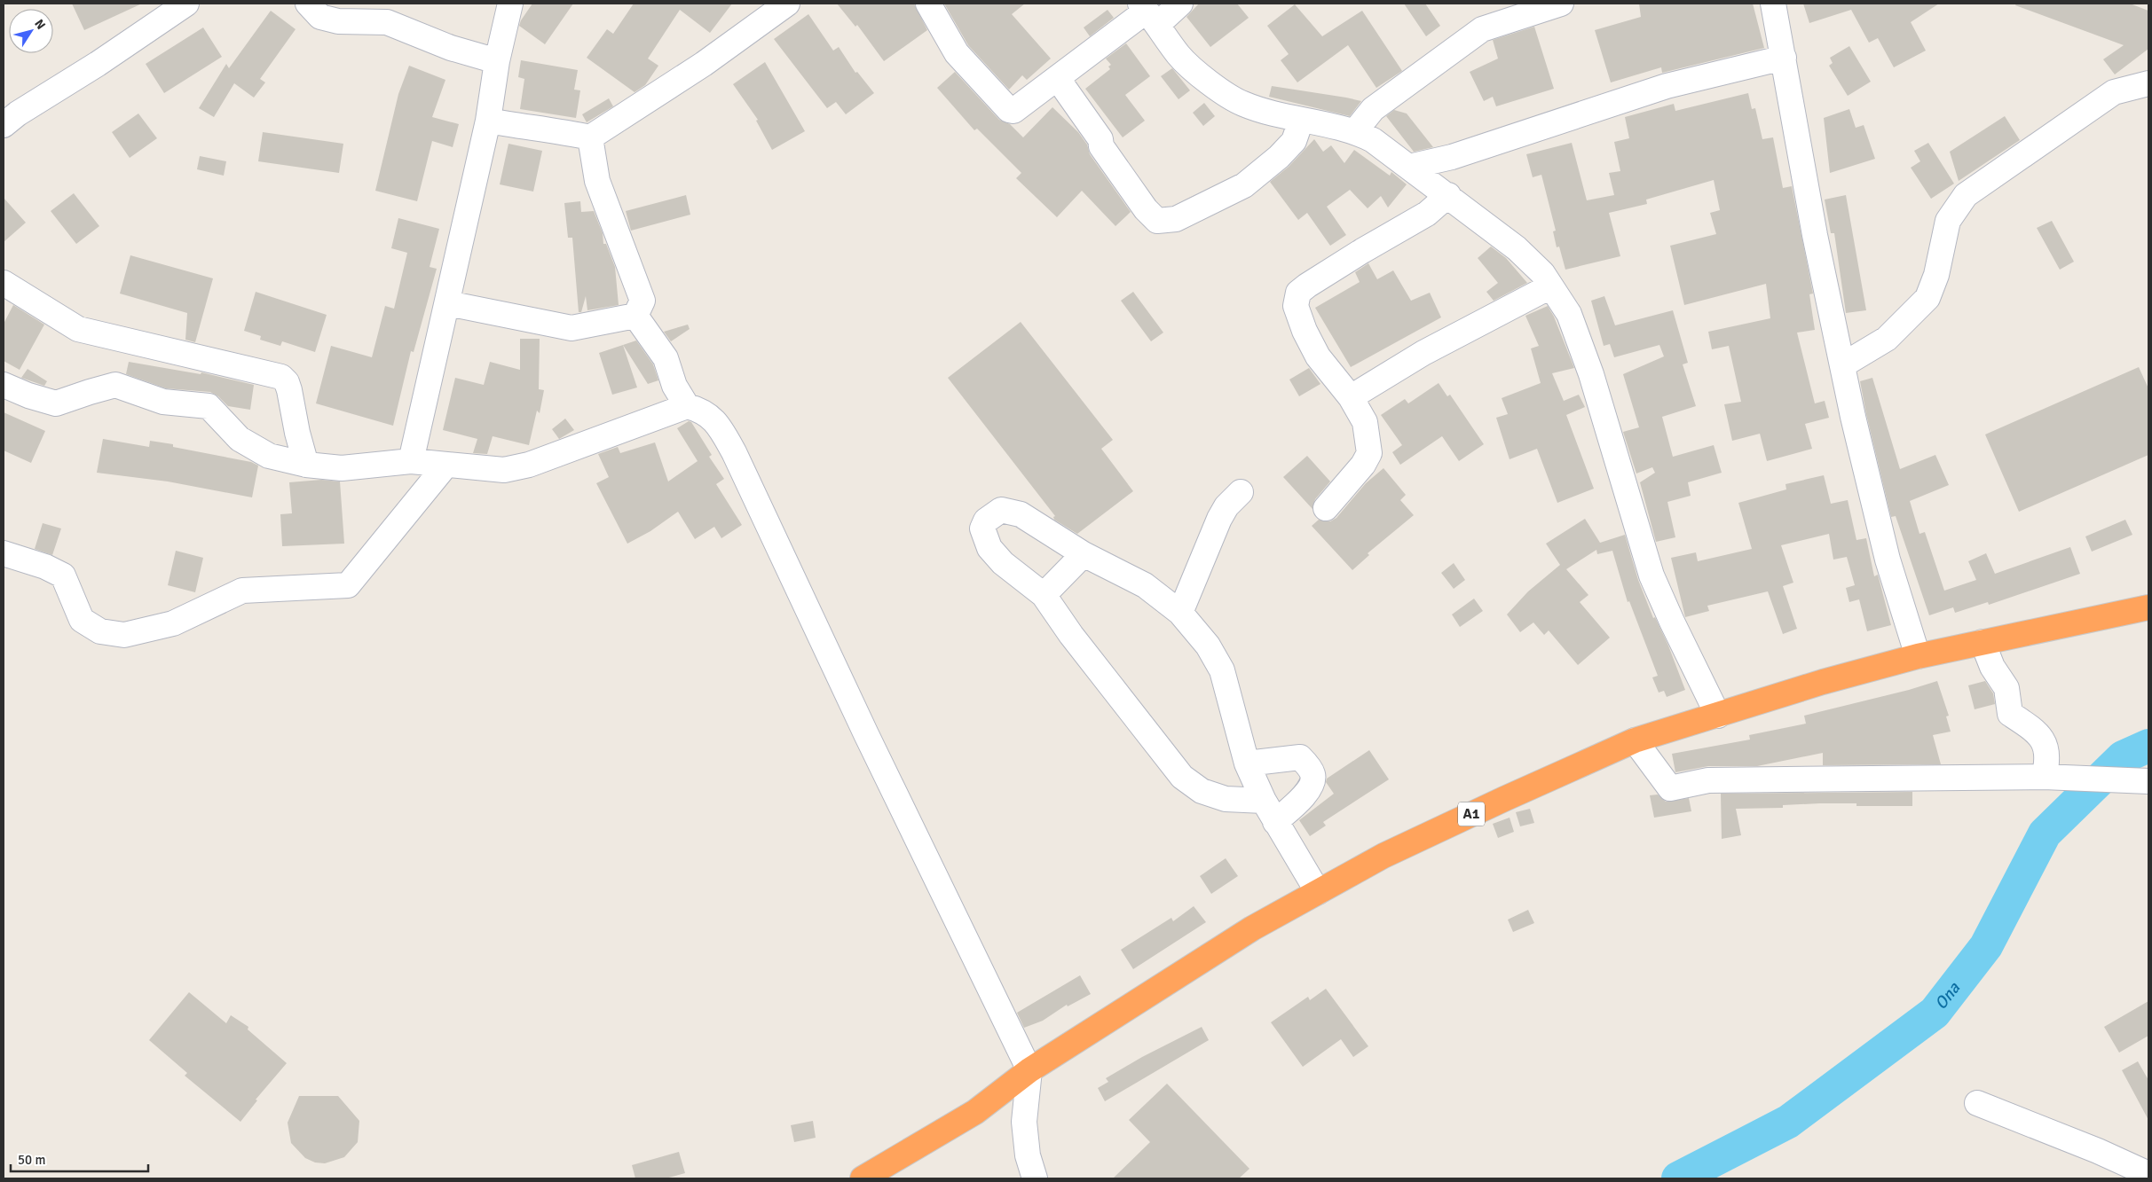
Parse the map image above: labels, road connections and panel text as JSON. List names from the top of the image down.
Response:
{
  "streets": {
    "highway": ["A1"]
  },
  "water": ["Ona"],
  "scale_bar": "50 m",
  "north": "top right"
}
